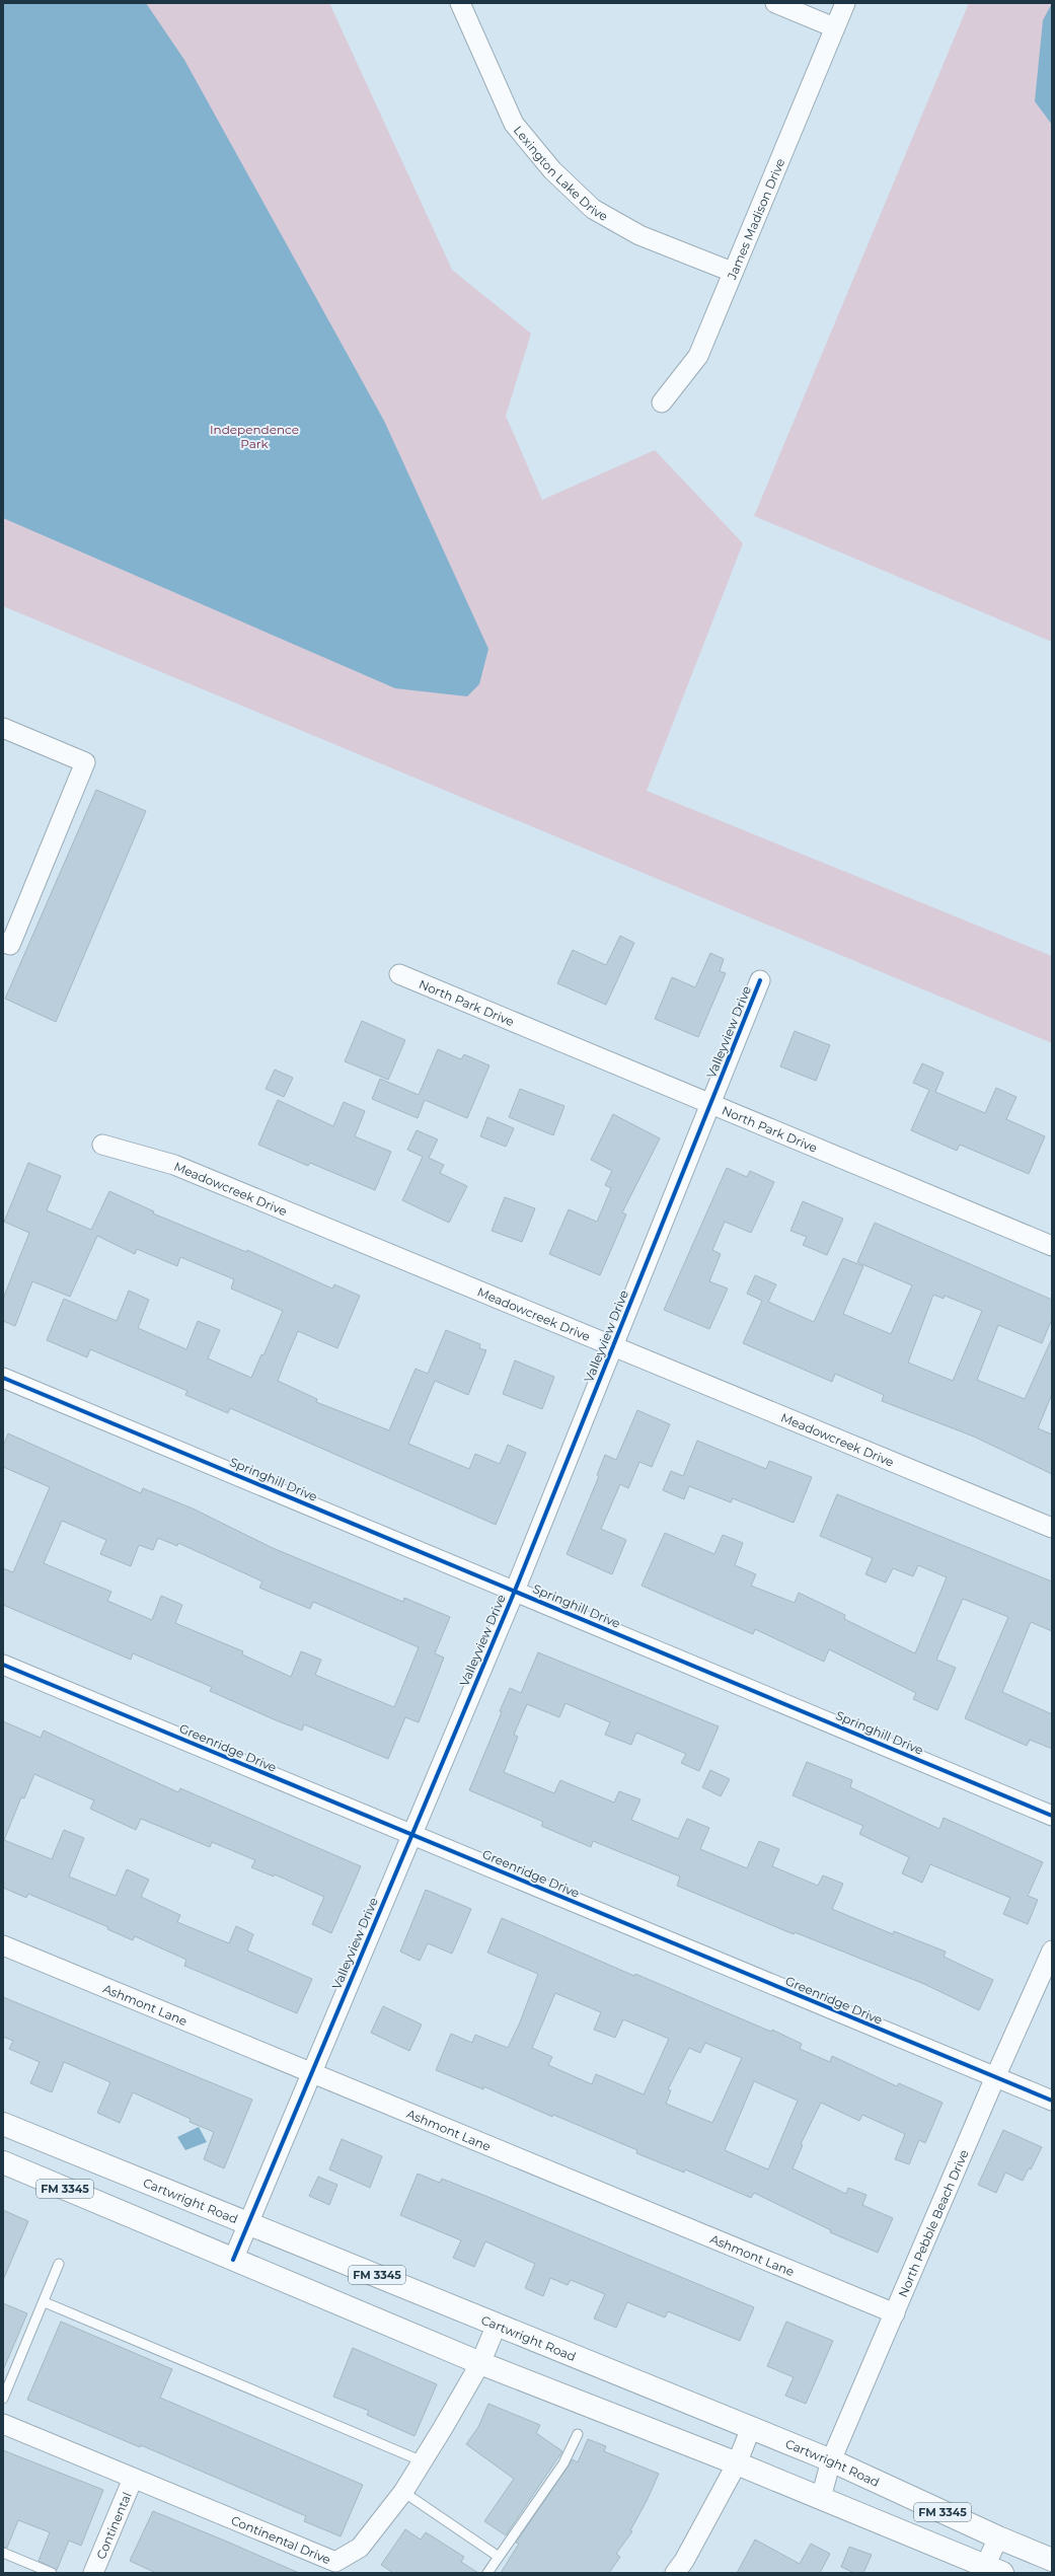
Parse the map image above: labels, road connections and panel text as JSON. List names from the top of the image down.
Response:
{
  "streets": {
    "main road": ["FM 3345", "Cartwright Road"],
    "street": [
      "Lexington Lake Drive",
      "James Madison Drive",
      "North Park Drive",
      "Valleyview Drive",
      "Meadowcreek Drive",
      "Springhill Drive",
      "Greenridge Drive",
      "Ashmont Lane",
      "North Pebble Beach Drive",
      "Continental",
      "Continental Drive"
    ]
  },
  "crossings": [
    ["Lexington Lake Drive", "James Madison Drive"],
    ["North Park Drive", "Valleyview Drive"],
    ["Valleyview Drive", "Meadowcreek Drive"],
    ["Valleyview Drive", "Springhill Drive"],
    ["Valleyview Drive", "Greenridge Drive"],
    ["Valleyview Drive", "Ashmont Lane"],
    ["Valleyview Drive", "FM 3345"],
    ["Valleyview Drive", "Cartwright Road"],
    ["Greenridge Drive", "North Pebble Beach Drive"],
    ["Ashmont Lane", "North Pebble Beach Drive"],
    ["FM 3345", "North Pebble Beach Drive"],
    ["FM 3345", "Continental Drive"],
    ["Cartwright Road", "North Pebble Beach Drive"],
    ["Cartwright Road", "Continental Drive"],
    ["Continental", "Continental Drive"]
  ],
  "parks": ["Independence Park"]
}
